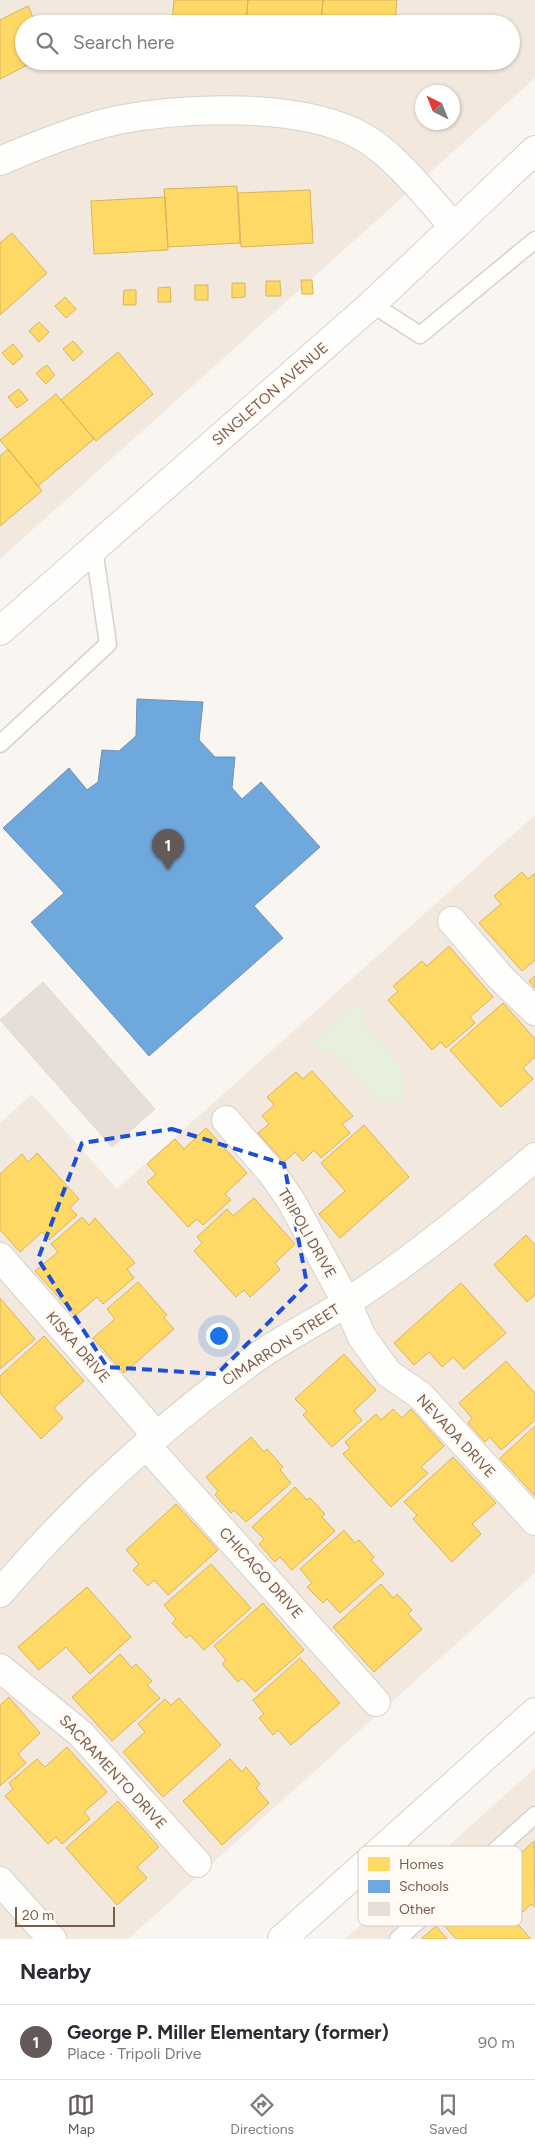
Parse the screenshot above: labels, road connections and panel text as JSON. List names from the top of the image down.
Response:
{
  "streets": {
    "street": [
      "SINGLETON AVENUE",
      "TRIPOLI DRIVE",
      "CIMARRON STREET",
      "KISKA DRIVE",
      "NEVADA DRIVE",
      "CHICAGO DRIVE",
      "SACRAMENTO DRIVE"
    ]
  },
  "crossings": [
    ["TRIPOLI DRIVE", "CIMARRON STREET"],
    ["TRIPOLI DRIVE", "NEVADA DRIVE"],
    ["CIMARRON STREET", "KISKA DRIVE"],
    ["CIMARRON STREET", "NEVADA DRIVE"],
    ["CIMARRON STREET", "CHICAGO DRIVE"],
    ["KISKA DRIVE", "CHICAGO DRIVE"]
  ],
  "legend": ["Homes", "Schools", "Other"],
  "scale_bar": "20 m",
  "north": "top left",
  "page": {
    "search": "Search here",
    "pins": "1",
    "scale": "20 m",
    "heading": "Nearby",
    "list": [
      {
        "mark": "1",
        "name": "George P. Miller Elementary (former)",
        "note": "Place · Tripoli Drive",
        "value": "90 m"
      }
    ],
    "nav": ["Map", "Directions", "Saved"]
  }
}
